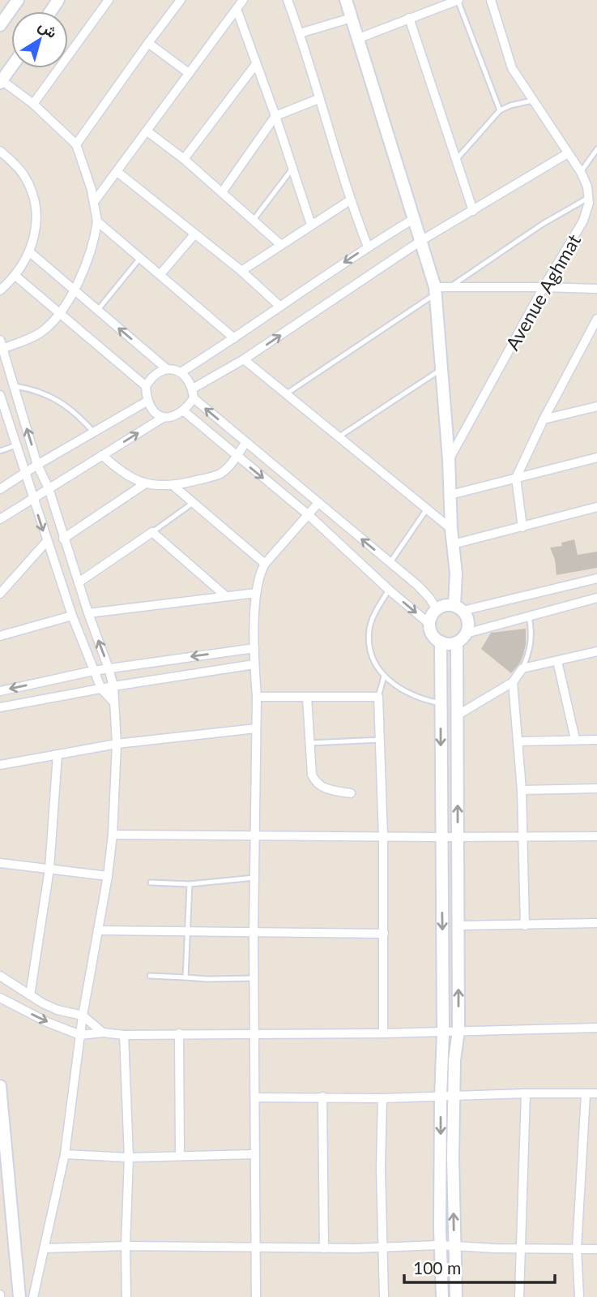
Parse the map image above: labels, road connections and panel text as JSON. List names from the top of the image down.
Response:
{
  "streets": {
    "street": ["Avenue Aghmat"]
  },
  "scale_bar": "100 m",
  "north": "top right"
}
